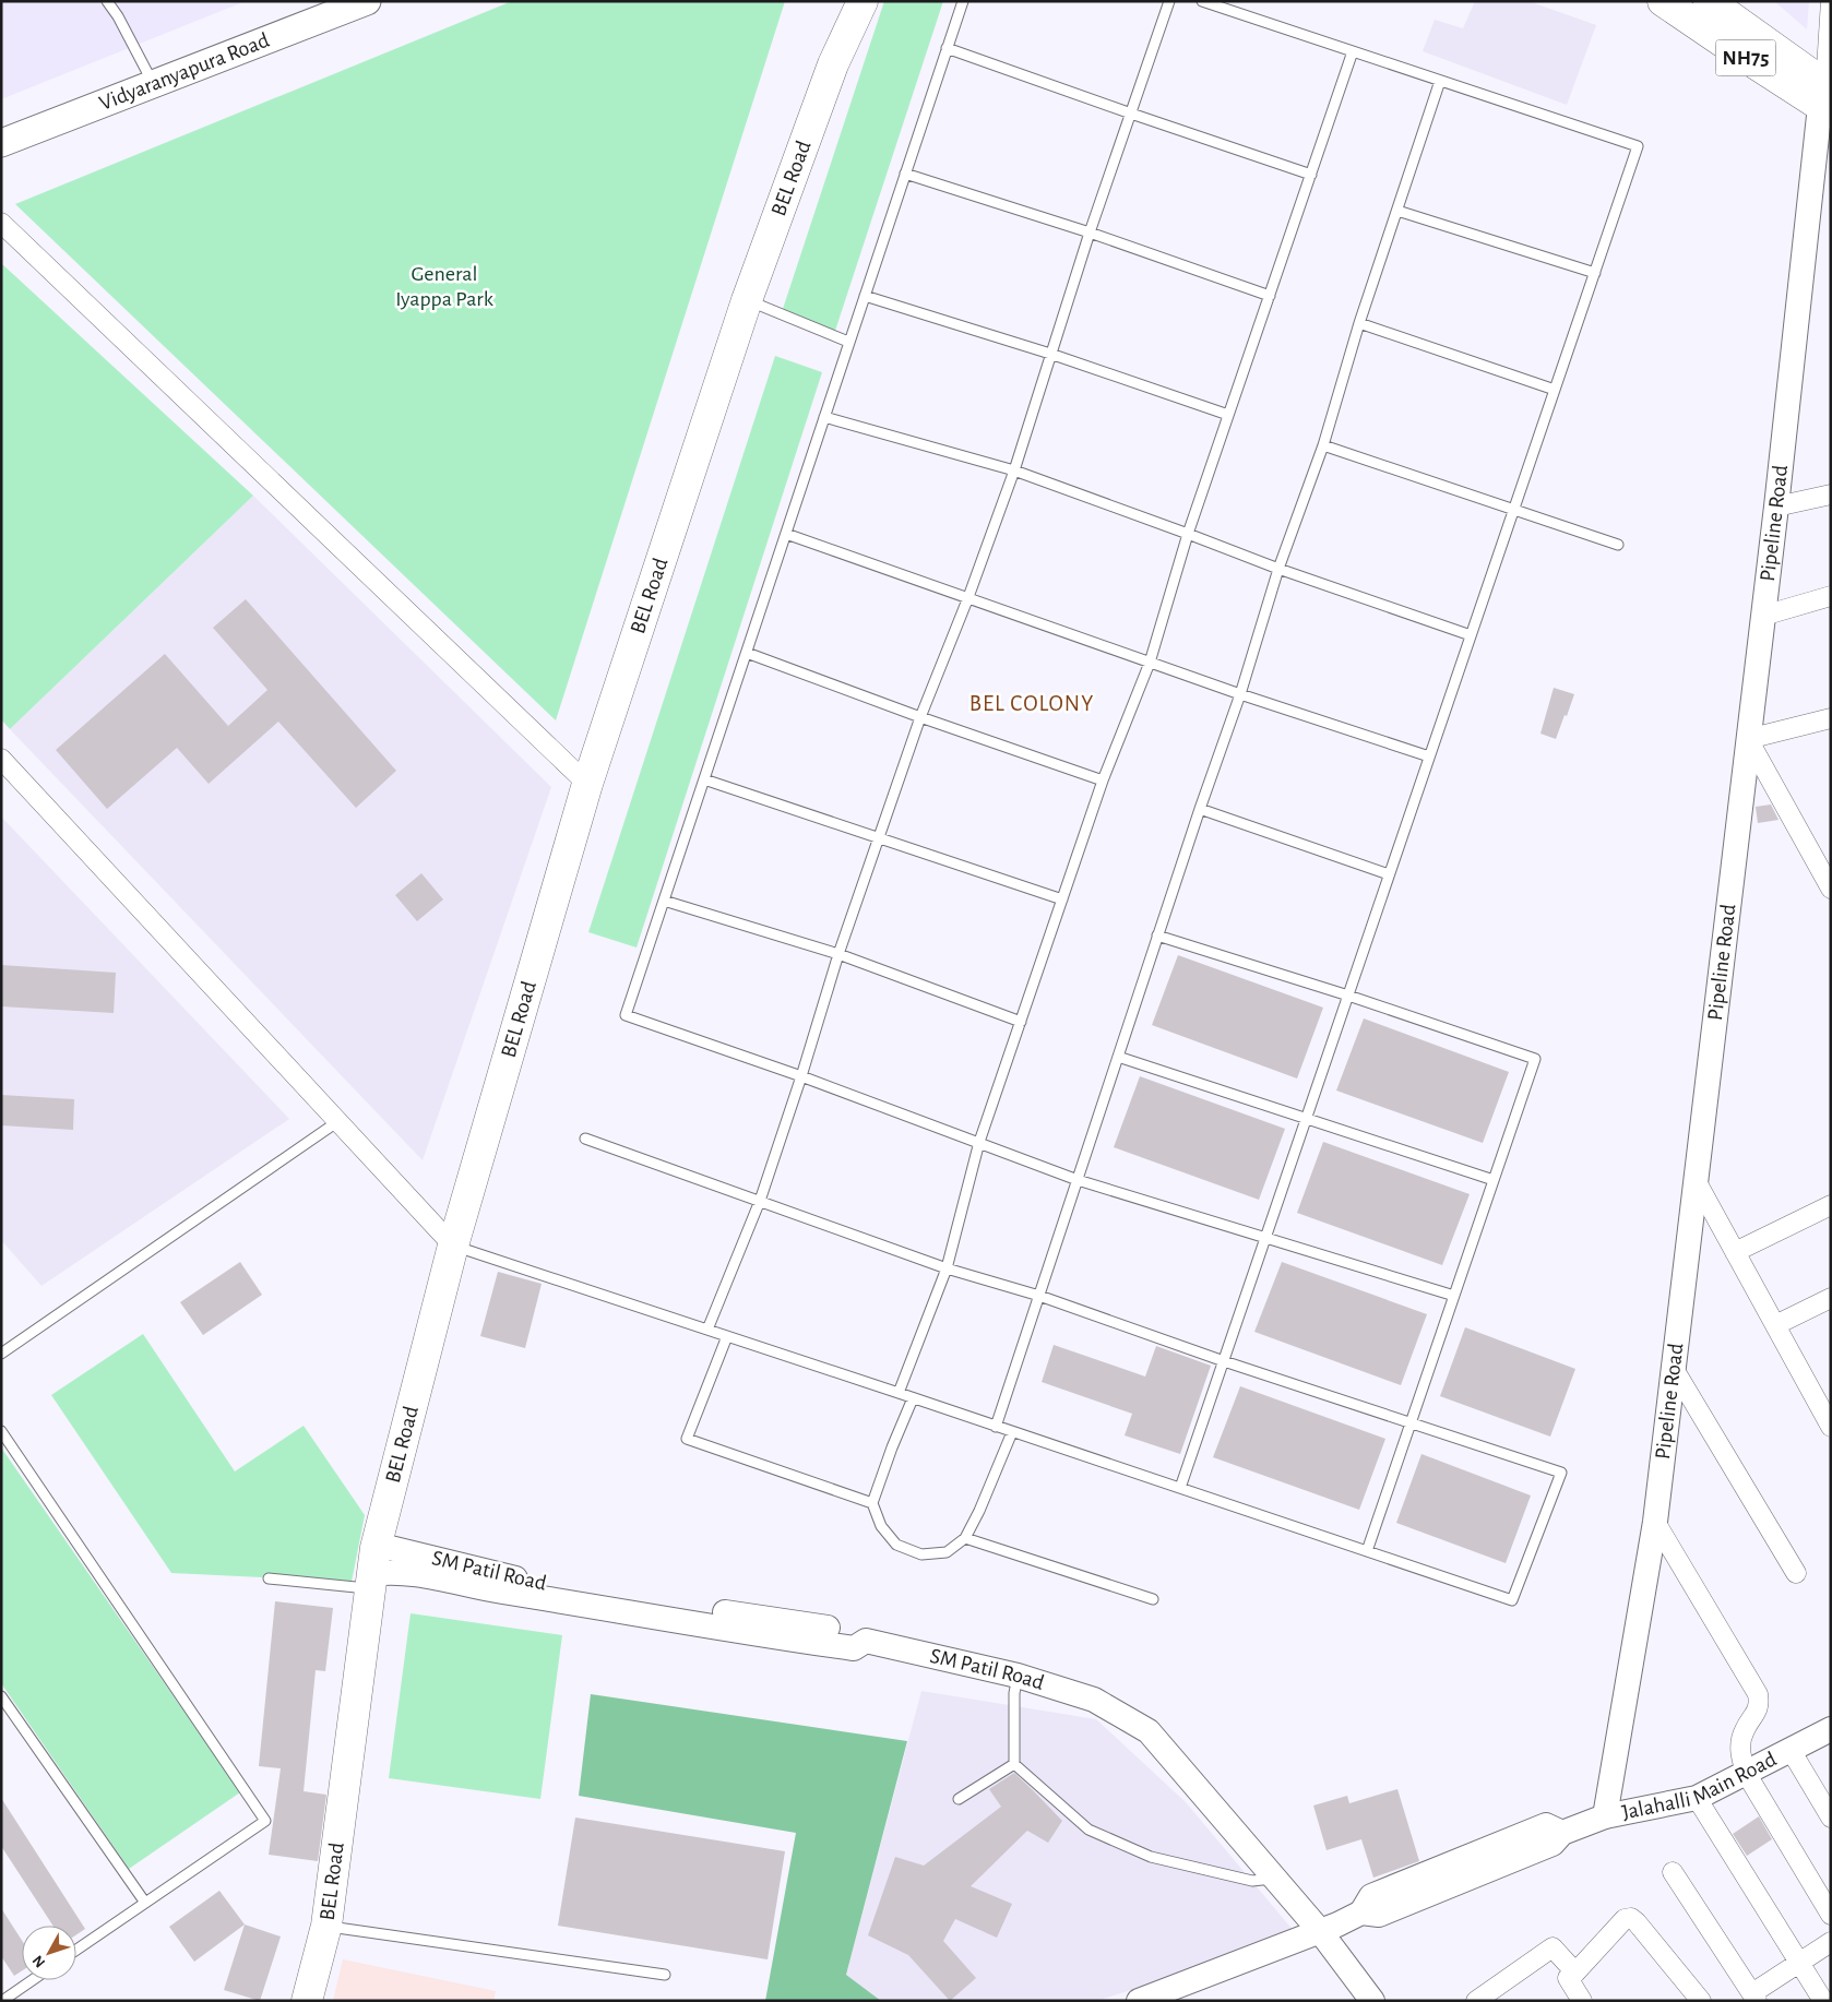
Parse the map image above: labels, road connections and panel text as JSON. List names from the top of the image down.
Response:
{
  "streets": {
    "main road": ["NH75", "Vidyaranyapura Road", "BEL Road"],
    "street": ["Pipeline Road", "SM Patil Road", "Jalahalli Main Road"]
  },
  "crossings": [
    ["NH75", "Pipeline Road"],
    ["BEL Road", "SM Patil Road"],
    ["Pipeline Road", "Jalahalli Main Road"],
    ["SM Patil Road", "Jalahalli Main Road"]
  ],
  "districts": ["BEL COLONY"],
  "parks": ["General Iyappa Park"],
  "north": "bottom left"
}
